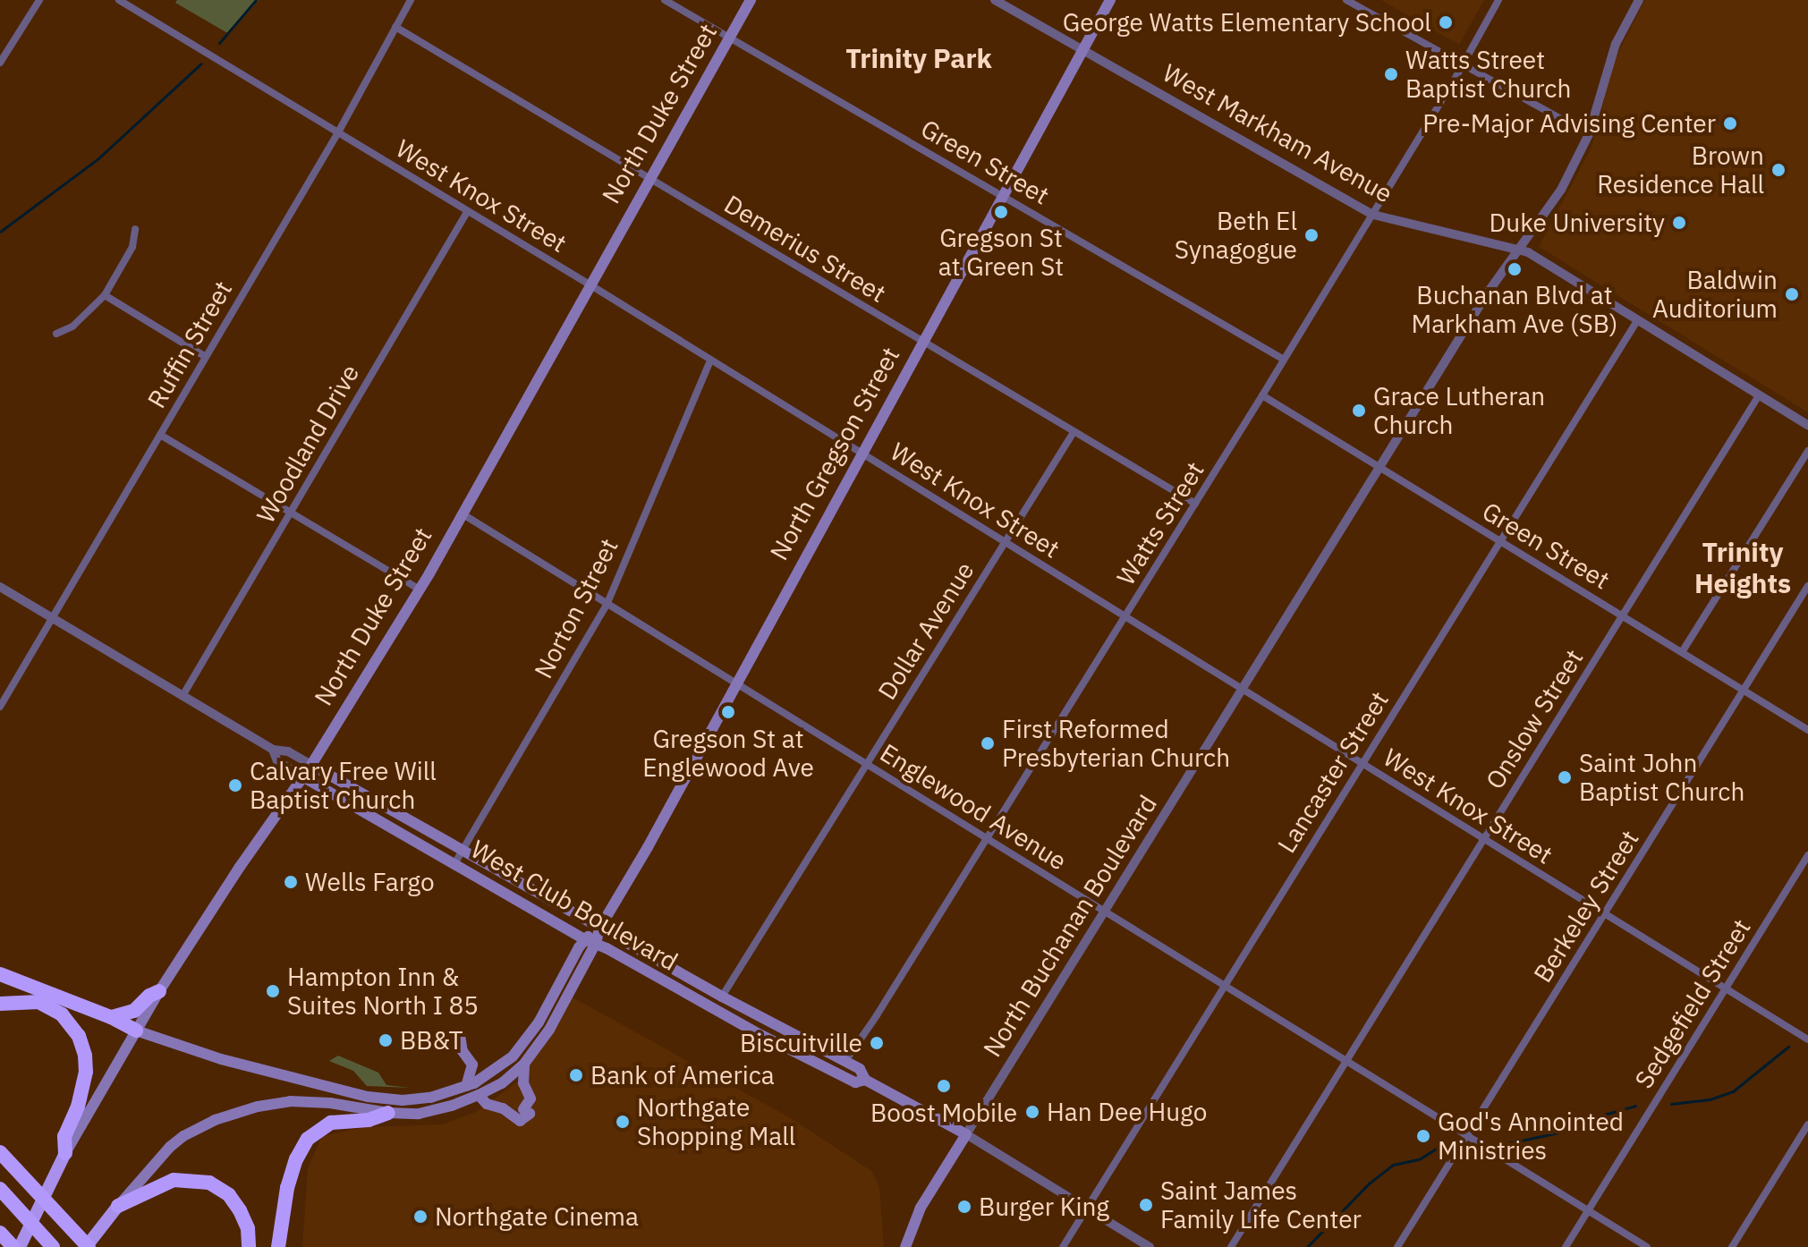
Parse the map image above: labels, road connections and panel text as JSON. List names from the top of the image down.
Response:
{
  "streets": {
    "highway": ["North Duke Street", "North Gregson Street"],
    "main road": ["West Club Boulevard"],
    "street": [
      "West Markham Avenue",
      "Green Street",
      "West Knox Street",
      "Demerius Street",
      "Ruffin Street",
      "Woodland Drive",
      "Watts Street",
      "Norton Street",
      "Dollar Avenue",
      "Onslow Street",
      "Lancaster Street",
      "Englewood Avenue",
      "Berkeley Street",
      "North Buchanan Boulevard",
      "Sedgefield Street"
    ]
  },
  "crossings": [
    ["North Duke Street", "Green Street"],
    ["North Duke Street", "West Knox Street"],
    ["North Duke Street", "Demerius Street"],
    ["North Duke Street", "North Gregson Street"],
    ["North Duke Street", "Englewood Avenue"],
    ["North Duke Street", "West Club Boulevard"],
    ["West Markham Avenue", "North Gregson Street"],
    ["West Markham Avenue", "Watts Street"],
    ["West Markham Avenue", "Onslow Street"],
    ["West Markham Avenue", "Lancaster Street"],
    ["West Markham Avenue", "North Buchanan Boulevard"],
    ["Green Street", "North Gregson Street"],
    ["Green Street", "Watts Street"],
    ["Green Street", "Onslow Street"],
    ["Green Street", "Lancaster Street"],
    ["Green Street", "Berkeley Street"],
    ["Green Street", "North Buchanan Boulevard"],
    ["West Knox Street", "Ruffin Street"],
    ["West Knox Street", "Woodland Drive"],
    ["West Knox Street", "North Gregson Street"],
    ["West Knox Street", "Watts Street"],
    ["West Knox Street", "Norton Street"],
    ["West Knox Street", "Dollar Avenue"],
    ["West Knox Street", "Onslow Street"],
    ["West Knox Street", "Lancaster Street"],
    ["West Knox Street", "Berkeley Street"],
    ["West Knox Street", "North Buchanan Boulevard"],
    ["West Knox Street", "Sedgefield Street"],
    ["Demerius Street", "Ruffin Street"],
    ["Demerius Street", "North Gregson Street"],
    ["Demerius Street", "Watts Street"],
    ["Demerius Street", "Dollar Avenue"],
    ["Ruffin Street", "West Club Boulevard"],
    ["Woodland Drive", "West Club Boulevard"],
    ["North Gregson Street", "Englewood Avenue"],
    ["North Gregson Street", "West Club Boulevard"],
    ["Watts Street", "Englewood Avenue"],
    ["Watts Street", "West Club Boulevard"],
    ["Norton Street", "Englewood Avenue"],
    ["Norton Street", "West Club Boulevard"],
    ["Dollar Avenue", "Englewood Avenue"],
    ["Dollar Avenue", "West Club Boulevard"],
    ["Onslow Street", "Englewood Avenue"],
    ["Lancaster Street", "Englewood Avenue"],
    ["Lancaster Street", "West Club Boulevard"],
    ["Englewood Avenue", "Berkeley Street"],
    ["Englewood Avenue", "North Buchanan Boulevard"],
    ["Englewood Avenue", "Sedgefield Street"],
    ["West Club Boulevard", "North Buchanan Boulevard"]
  ],
  "districts": ["Trinity Park", "Trinity Heights"],
  "places": [
    "George Watts Elementary School",
    "Watts Street Baptist Church",
    "Pre-Major Advising Center",
    "Brown Residence Hall",
    "Gregson St at Green St",
    "Duke University",
    "Beth El Synagogue",
    "Buchanan Blvd at Markham Ave (SB)",
    "Baldwin Auditorium",
    "Grace Lutheran Church",
    "Gregson St at Englewood Ave",
    "First Reformed Presbyterian Church",
    "Saint John Baptist Church",
    "Calvary Free Will Baptist Church",
    "Wells Fargo",
    "Hampton Inn & Suites North I 85",
    "BB&T",
    "Biscuitville",
    "Bank of America",
    "Boost Mobile",
    "Han Dee Hugo",
    "Northgate Shopping Mall",
    "God's Annointed Ministries",
    "Saint James Family Life Center",
    "Burger King",
    "Northgate Cinema"
  ]
}
